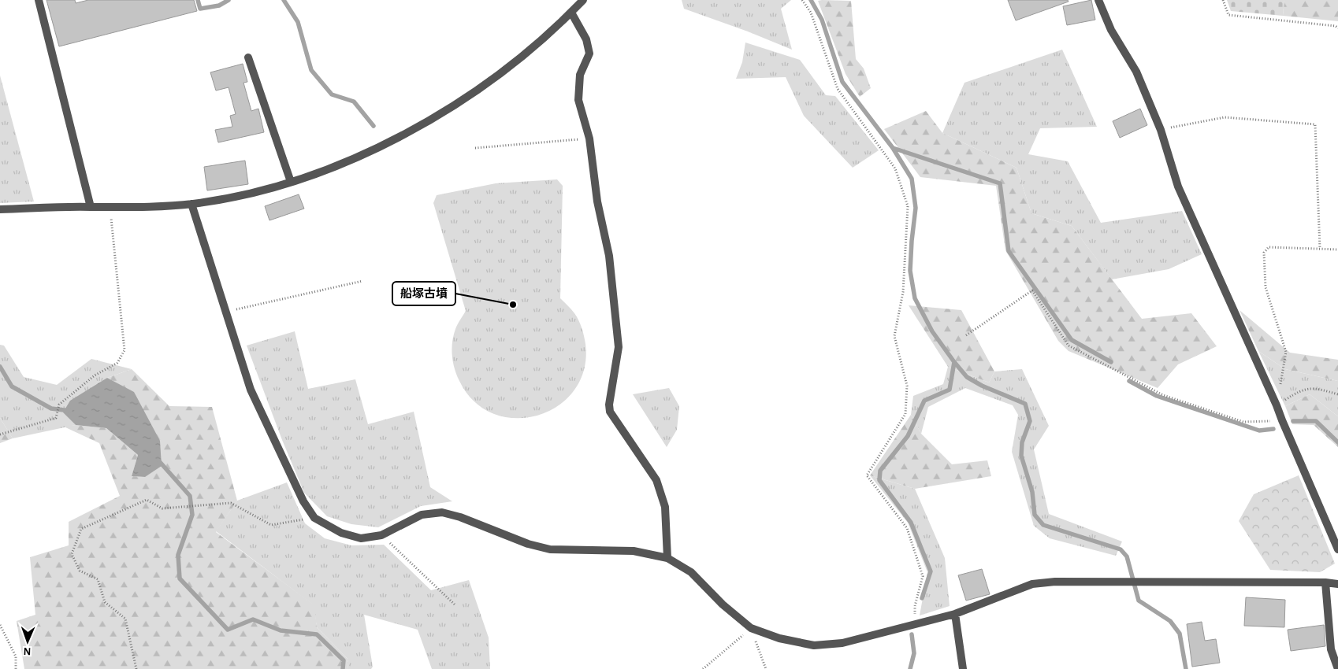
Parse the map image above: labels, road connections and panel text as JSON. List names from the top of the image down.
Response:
{
  "places": ["船塚古墳"],
  "north": "bottom"
}
